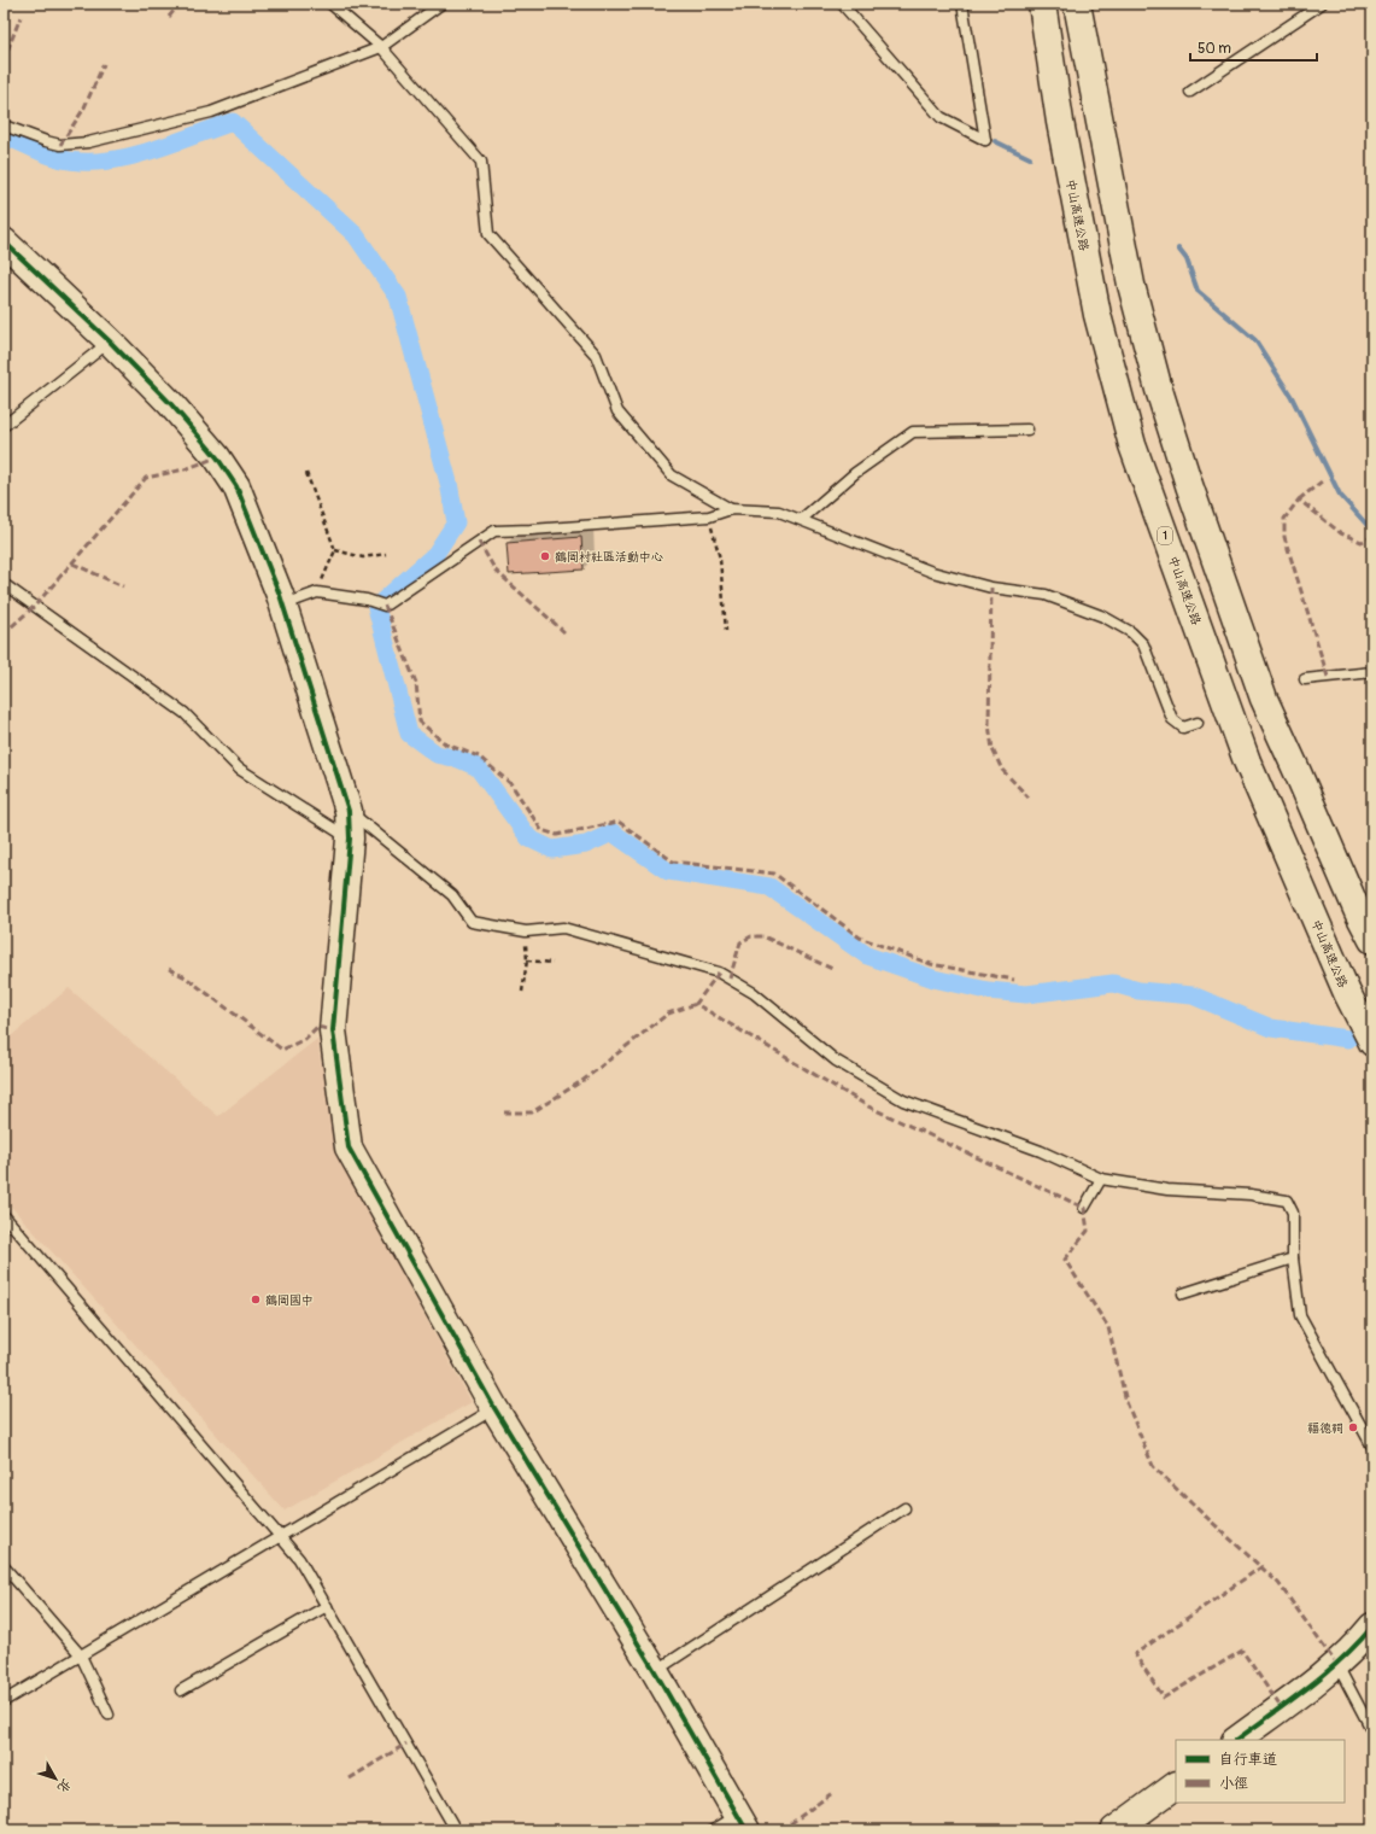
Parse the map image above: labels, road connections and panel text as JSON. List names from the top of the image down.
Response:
{
  "streets": {
    "main road": ["中山高速公路", "1"]
  },
  "places": ["鶴岡村社區活動中心", "鶴岡國中", "福德祠"],
  "legend": ["自行車道", "小徑"],
  "scale_bar": "50 m",
  "north": "bottom right"
}
